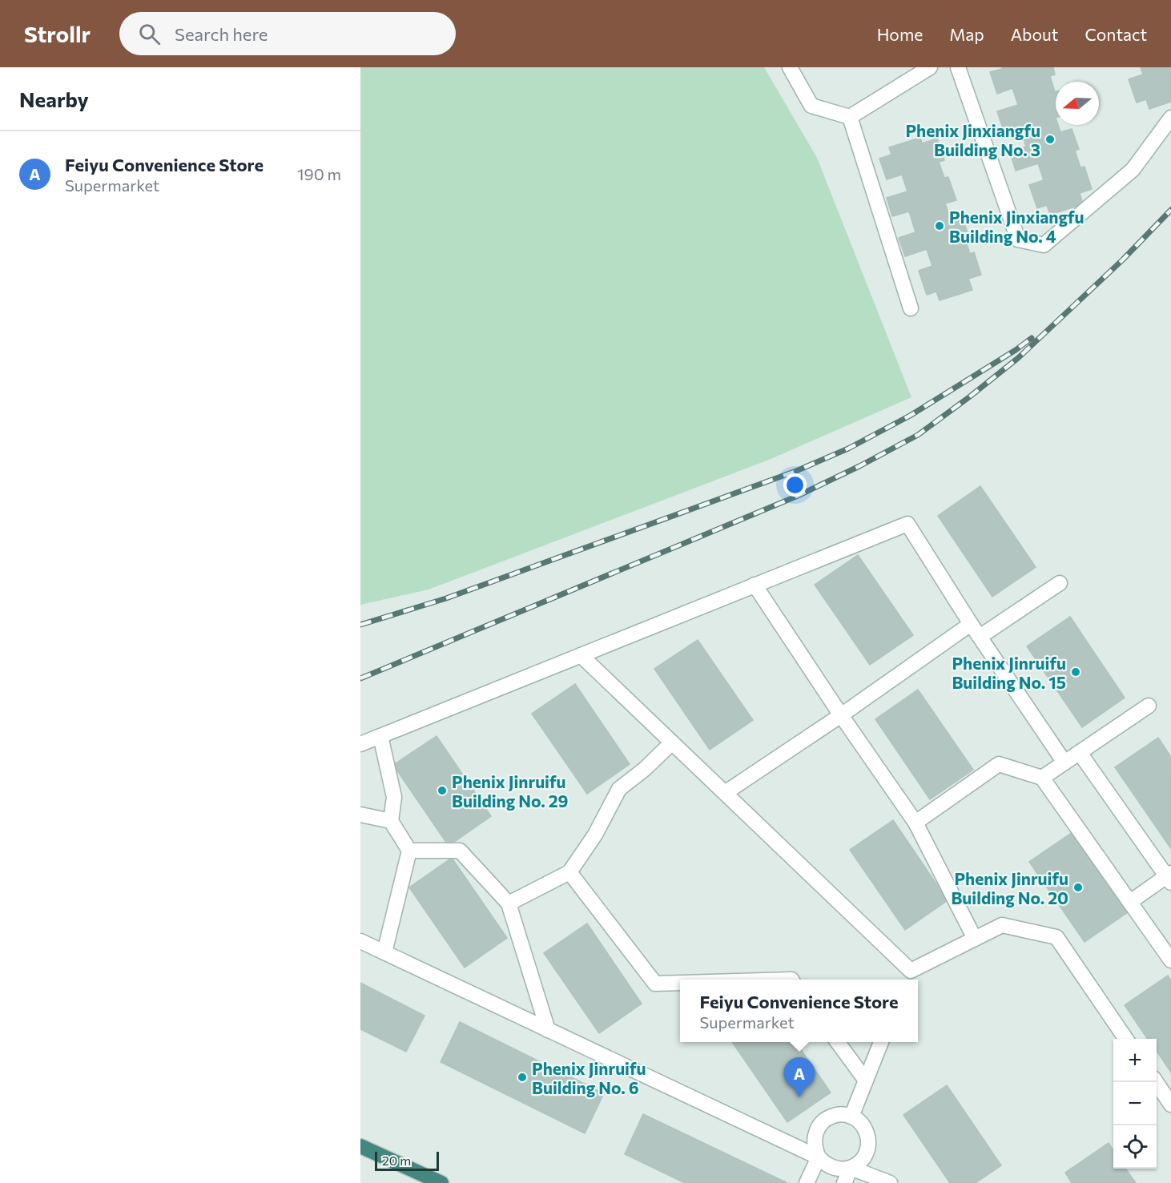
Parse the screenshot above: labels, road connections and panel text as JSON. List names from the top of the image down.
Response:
{
  "places": [
    "Phenix Jinxiangfu Building No. 3",
    "Phenix Jinxiangfu Building No. 4",
    "Phenix Jinruifu Building No. 15",
    "Phenix Jinruifu Building No. 29",
    "Phenix Jinruifu Building No. 20",
    "Phenix Jinruifu Building No. 6"
  ],
  "scale_bar": "20 m",
  "north": "left",
  "page": {
    "header": "Strollr",
    "search": "Search here",
    "nav": [
      "Home",
      "Map",
      "About",
      "Contact"
    ],
    "heading": "Nearby",
    "list": [
      {
        "mark": "A",
        "name": "Feiyu Convenience Store",
        "note": "Supermarket",
        "value": "190 m"
      }
    ],
    "popup": ["Feiyu Convenience Store", "Supermarket"],
    "map_buttons": ["+", "−"],
    "pins": "A",
    "scale": "20 m"
  }
}
